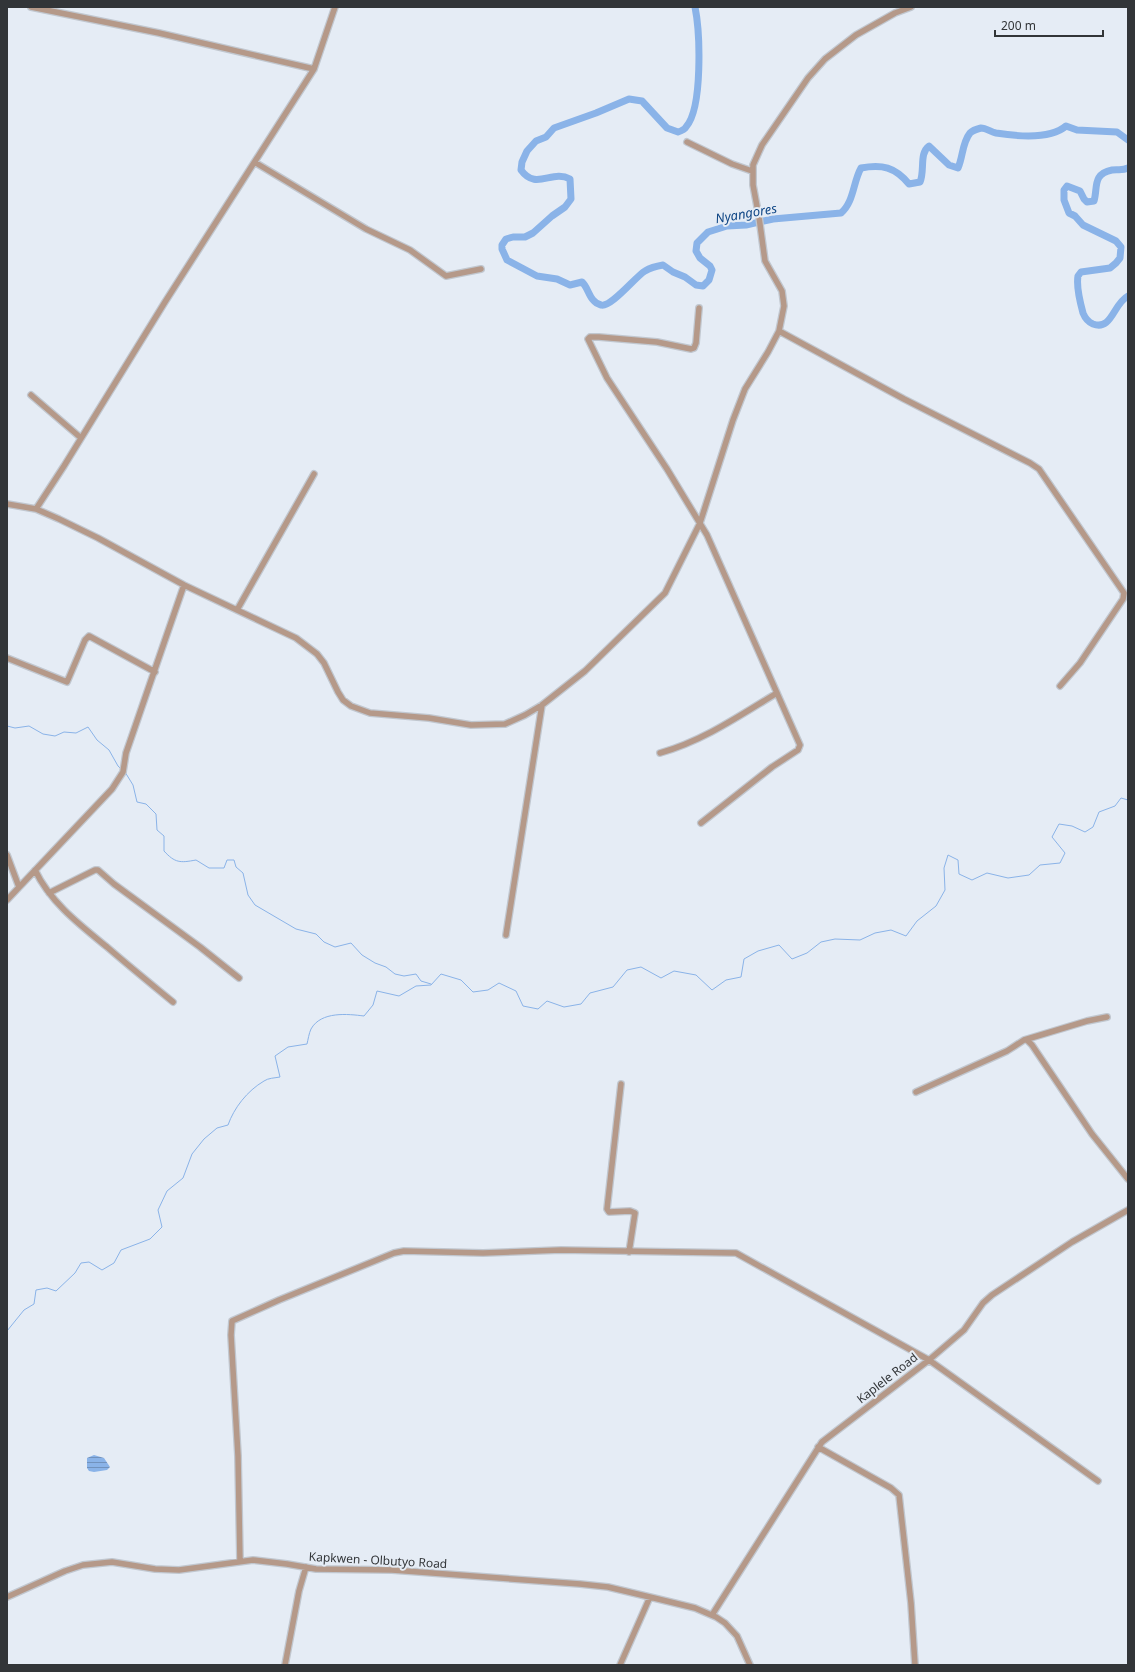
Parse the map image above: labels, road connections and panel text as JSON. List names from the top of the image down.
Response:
{
  "streets": {
    "street": ["Kaplele Road", "Kapkwen - Olbutyo Road"]
  },
  "crossings": [
    ["Kaplele Road", "Kapkwen - Olbutyo Road"]
  ],
  "water": ["Nyangores"],
  "scale_bar": "200 m"
}
